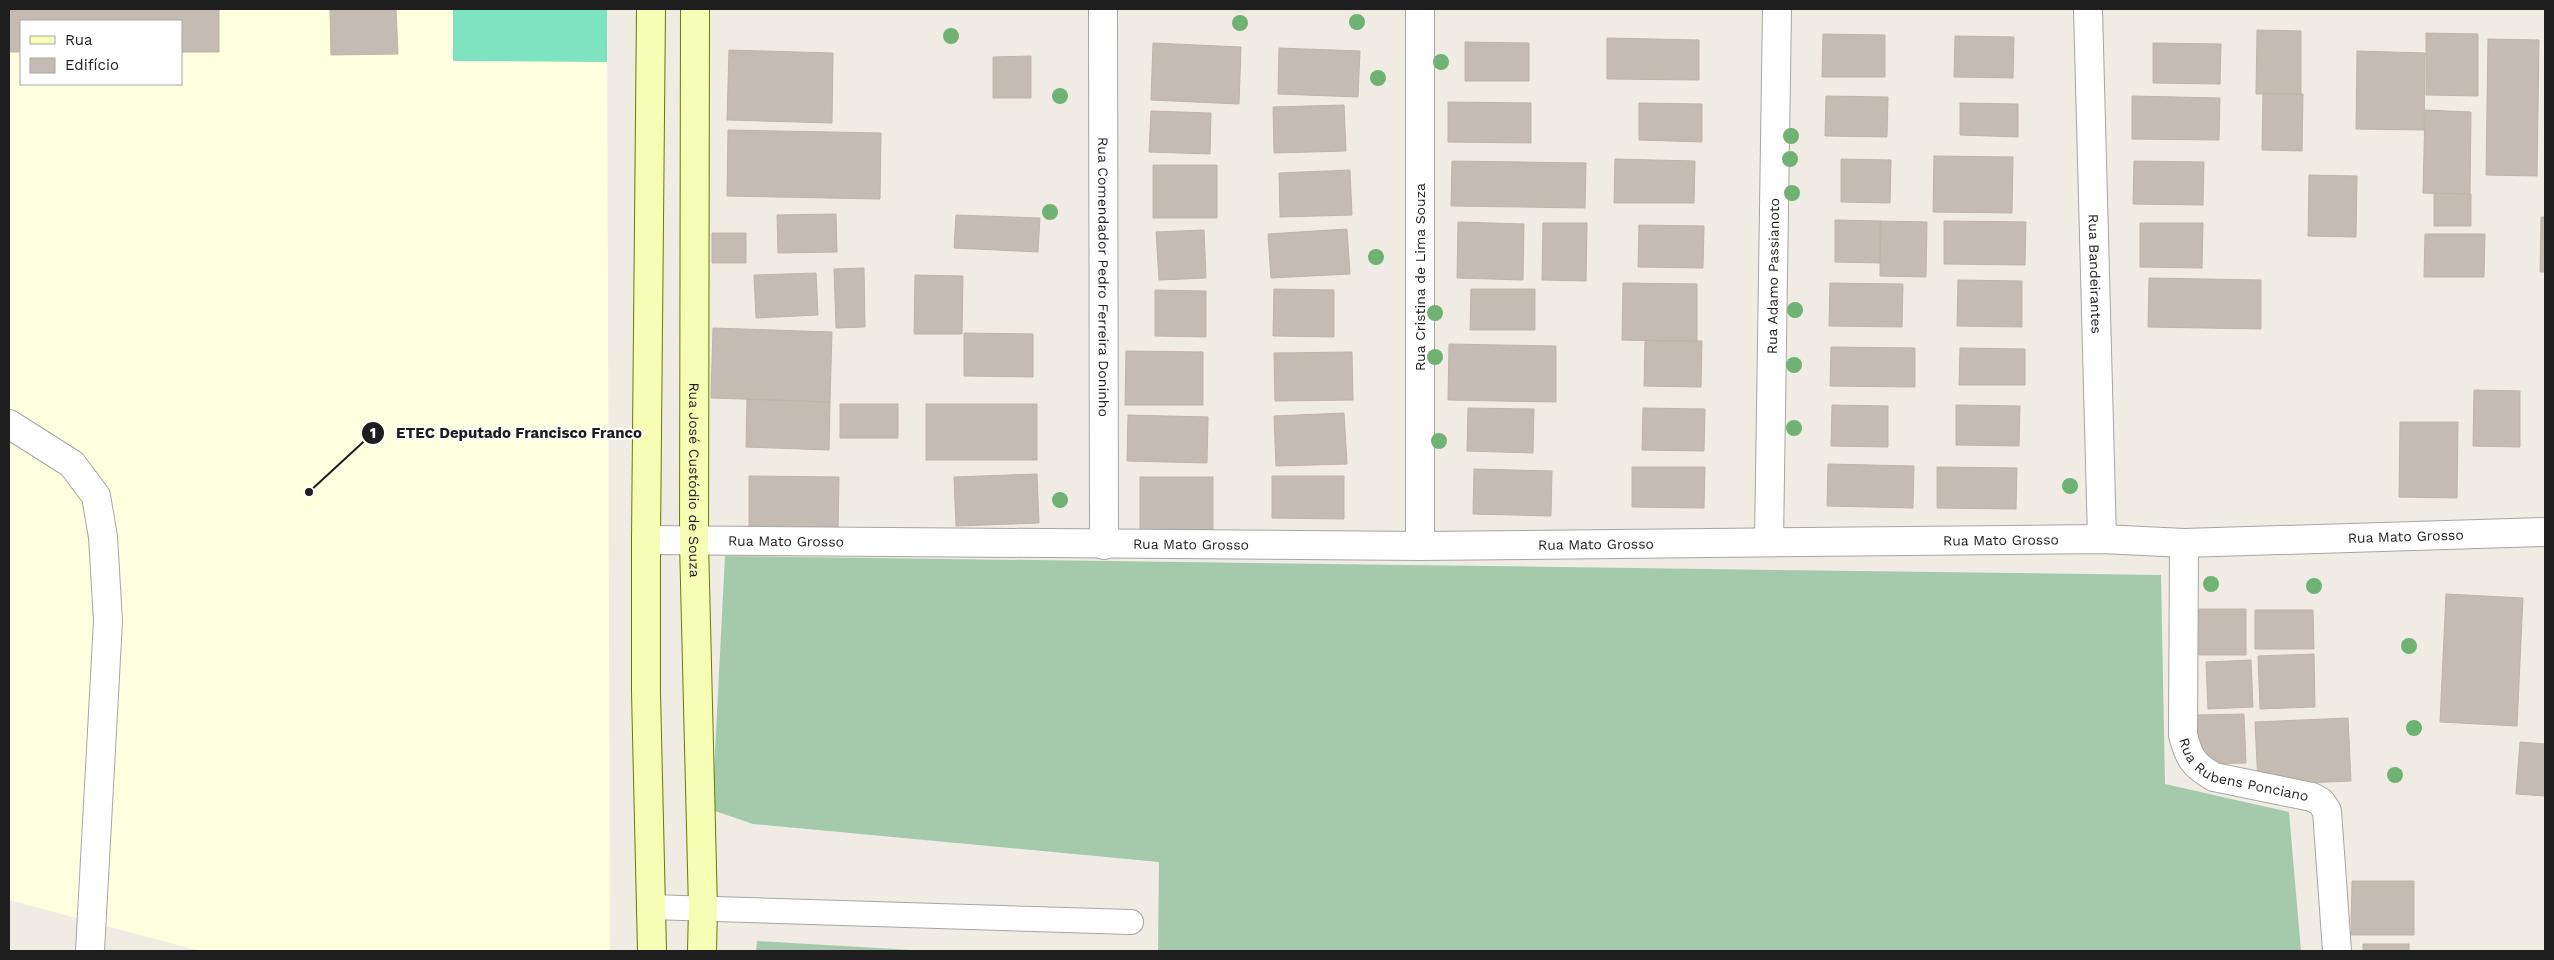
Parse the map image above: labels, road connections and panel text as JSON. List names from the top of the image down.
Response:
{
  "streets": {
    "street": [
      "Rua Bandeirantes",
      "Rua Adamo Passianoto",
      "Rua Comendador Pedro Ferreira Doninho",
      "Rua Cristina de Lima Souza",
      "Rua José Custódio de Souza",
      "Rua Mato Grosso",
      "Rua Rubens Ponciano"
    ]
  },
  "crossings": [
    ["Rua Bandeirantes", "Rua Mato Grosso"],
    ["Rua Adamo Passianoto", "Rua Mato Grosso"],
    ["Rua Comendador Pedro Ferreira Doninho", "Rua Mato Grosso"],
    ["Rua Cristina de Lima Souza", "Rua Mato Grosso"],
    ["Rua José Custódio de Souza", "Rua Mato Grosso"],
    ["Rua Mato Grosso", "Rua Rubens Ponciano"]
  ],
  "places": ["ETEC Deputado Francisco Franco"],
  "legend": ["Rua", "Edifício"]
}
